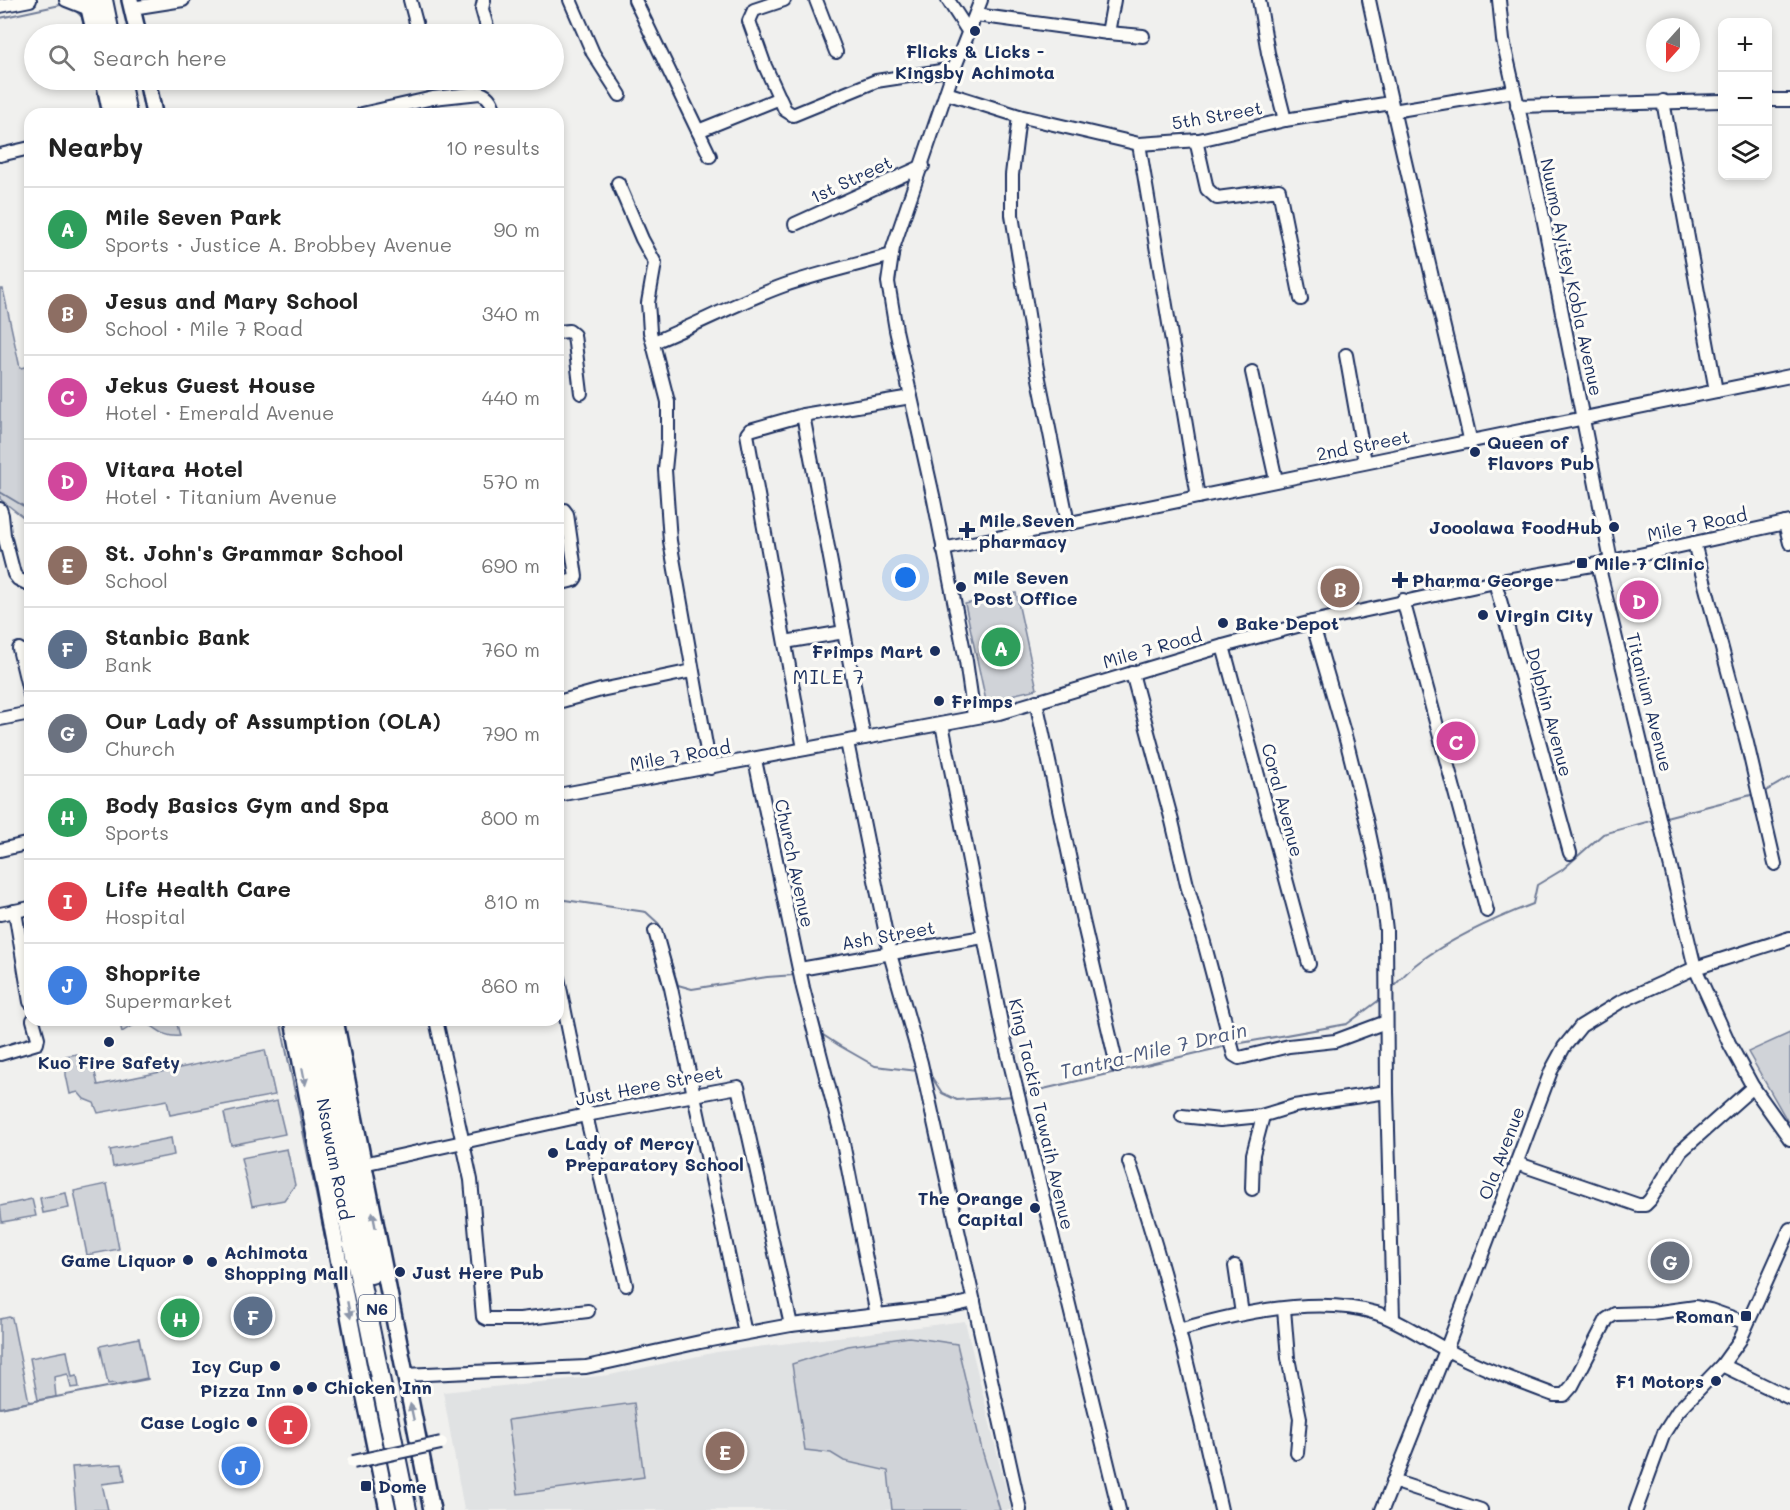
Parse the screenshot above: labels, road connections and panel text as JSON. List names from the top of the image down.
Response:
{
  "streets": {
    "highway": ["Nsawam Road", "N6"],
    "street": [
      "5th Street",
      "1st Street",
      "Nuumo Ayitey Kobla Avenue",
      "2nd Street",
      "Mile 7 Road",
      "Titanium Avenue",
      "Dolphin Avenue",
      "Coral Avenue",
      "Church Avenue",
      "Ash Street",
      "Just Here Street",
      "King Tackie Tawaih Avenue",
      "Ola Avenue"
    ]
  },
  "crossings": [
    ["5th Street", "Nuumo Ayitey Kobla Avenue"],
    ["Nuumo Ayitey Kobla Avenue", "2nd Street"],
    ["Nuumo Ayitey Kobla Avenue", "Mile 7 Road"],
    ["Nuumo Ayitey Kobla Avenue", "Titanium Avenue"],
    ["Mile 7 Road", "Titanium Avenue"],
    ["Mile 7 Road", "Dolphin Avenue"],
    ["Mile 7 Road", "Coral Avenue"],
    ["Mile 7 Road", "Church Avenue"],
    ["Mile 7 Road", "King Tackie Tawaih Avenue"],
    ["Titanium Avenue", "Ola Avenue"],
    ["Church Avenue", "Ash Street"],
    ["Ash Street", "King Tackie Tawaih Avenue"]
  ],
  "districts": ["MILE 7"],
  "water": ["Tantra-Mile 7 Drain"],
  "places": {
    "other": [
      "Flicks & Licks - Kingsby Achimota",
      "Queen of Flavors Pub",
      "Jooolawa FoodHub",
      "Mile Seven Post Office",
      "Virgin City",
      "Bake Depot",
      "Frimps Mart",
      "Frimps",
      "Kuo Fire Safety",
      "Lady of Mercy Preparatory School",
      "The Orange Capital",
      "Game Liquor",
      "Achimota Shopping Mall",
      "Just Here Pub",
      "Icy Cup",
      "F1 Motors",
      "Chicken Inn",
      "Pizza Inn",
      "Case Logic"
    ],
    "health": ["Mile Seven pharmacy", "Pharma George"],
    "transit": ["Mile 7 Clinic", "Roman", "Dome"]
  },
  "north": "bottom",
  "page": {
    "map_buttons": ["+", "−"],
    "search": "Search here",
    "heading": ["Nearby", "10 results"],
    "list": [
      {
        "mark": "A",
        "name": "Mile Seven Park",
        "note": "Sports · Justice A. Brobbey Avenue",
        "value": "90 m"
      },
      {
        "mark": "B",
        "name": "Jesus and Mary School",
        "note": "School · Mile 7 Road",
        "value": "340 m"
      },
      {
        "mark": "C",
        "name": "Jekus Guest House",
        "note": "Hotel · Emerald Avenue",
        "value": "440 m"
      },
      {
        "mark": "D",
        "name": "Vitara Hotel",
        "note": "Hotel · Titanium Avenue",
        "value": "570 m"
      },
      {
        "mark": "E",
        "name": "St. John's Grammar School",
        "note": "School",
        "value": "690 m"
      },
      {
        "mark": "F",
        "name": "Stanbic Bank",
        "note": "Bank",
        "value": "760 m"
      },
      {
        "mark": "G",
        "name": "Our Lady of Assumption (OLA)",
        "note": "Church",
        "value": "790 m"
      },
      {
        "mark": "H",
        "name": "Body Basics Gym and Spa",
        "note": "Sports",
        "value": "800 m"
      },
      {
        "mark": "I",
        "name": "Life Health Care",
        "note": "Hospital",
        "value": "810 m"
      },
      {
        "mark": "J",
        "name": "Shoprite",
        "note": "Supermarket",
        "value": "860 m"
      }
    ],
    "pins": [
      "B",
      "D",
      "A",
      "C",
      "G",
      "F",
      "H",
      "I",
      "E",
      "J"
    ]
  }
}
